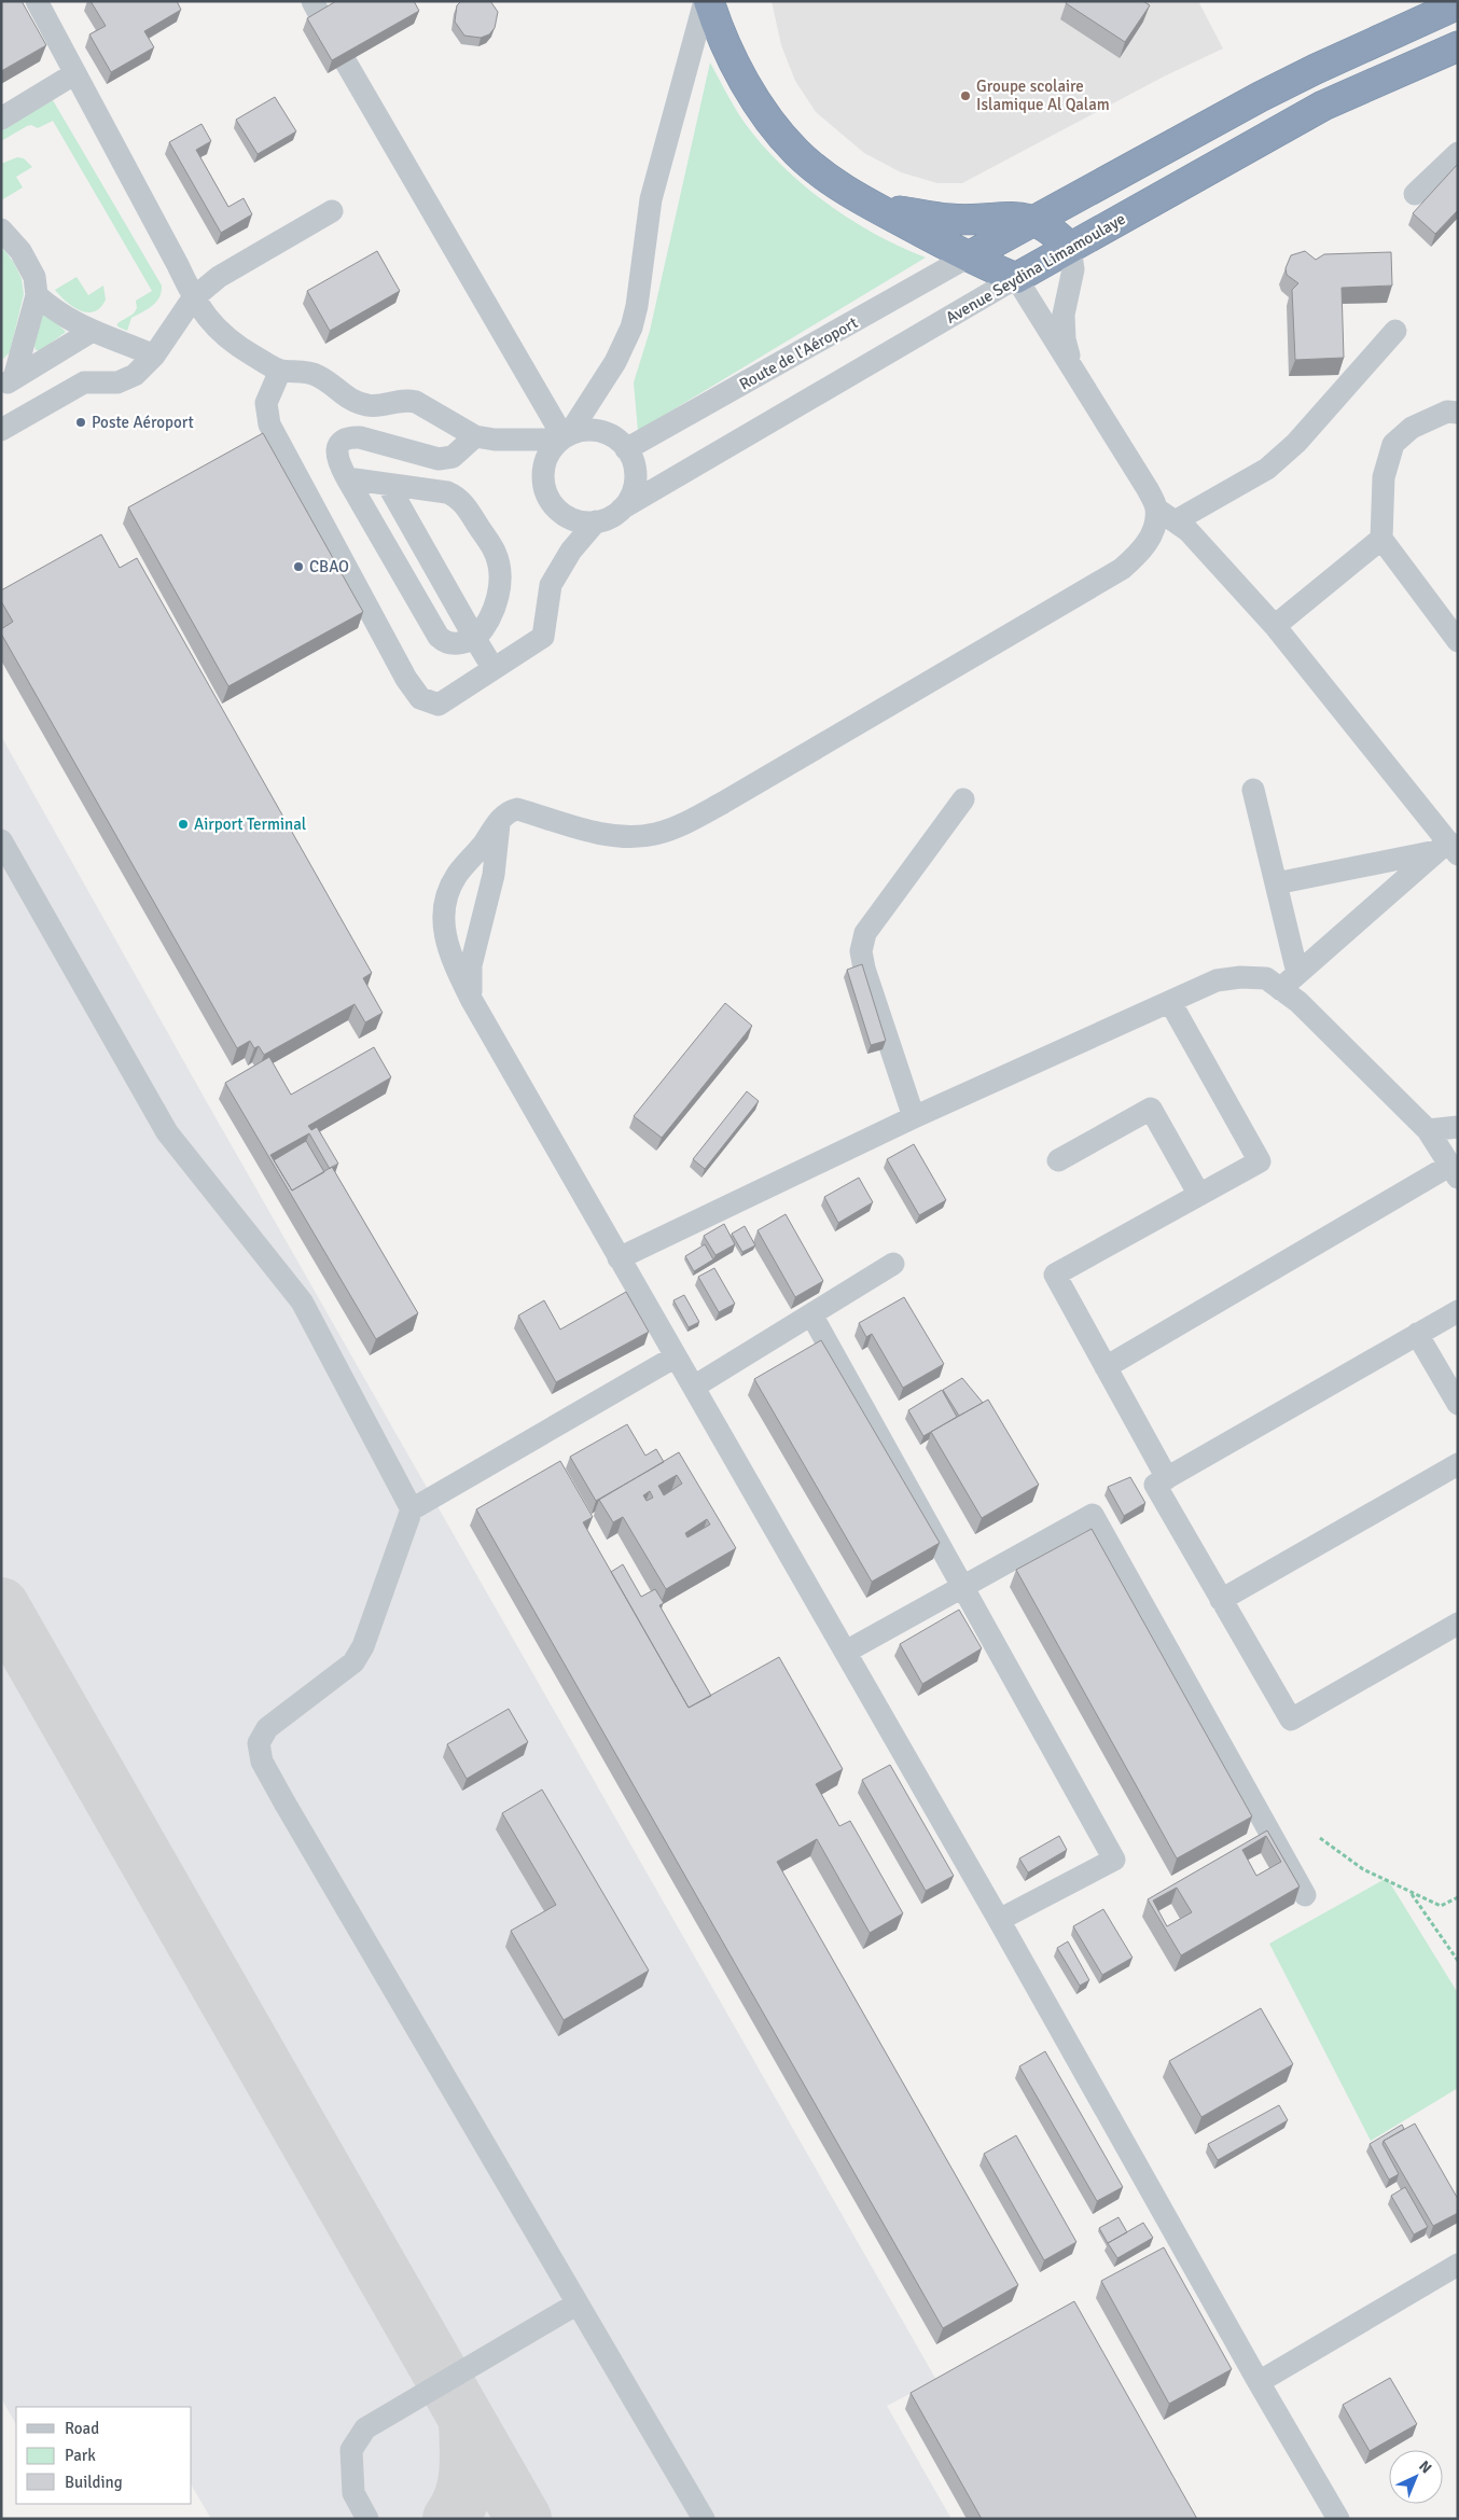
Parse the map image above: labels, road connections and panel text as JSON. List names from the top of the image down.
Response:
{
  "streets": {
    "highway": ["Avenue Seydina Limamoulaye"],
    "street": ["Route de l'Aéroport"]
  },
  "crossings": [
    ["Avenue Seydina Limamoulaye", "Route de l'Aéroport"]
  ],
  "places": [
    "Groupe scolaire Islamique Al Qalam",
    "Poste Aéroport",
    "CBAO",
    "Airport Terminal"
  ],
  "legend": ["Road", "Park", "Building"],
  "north": "top right"
}
